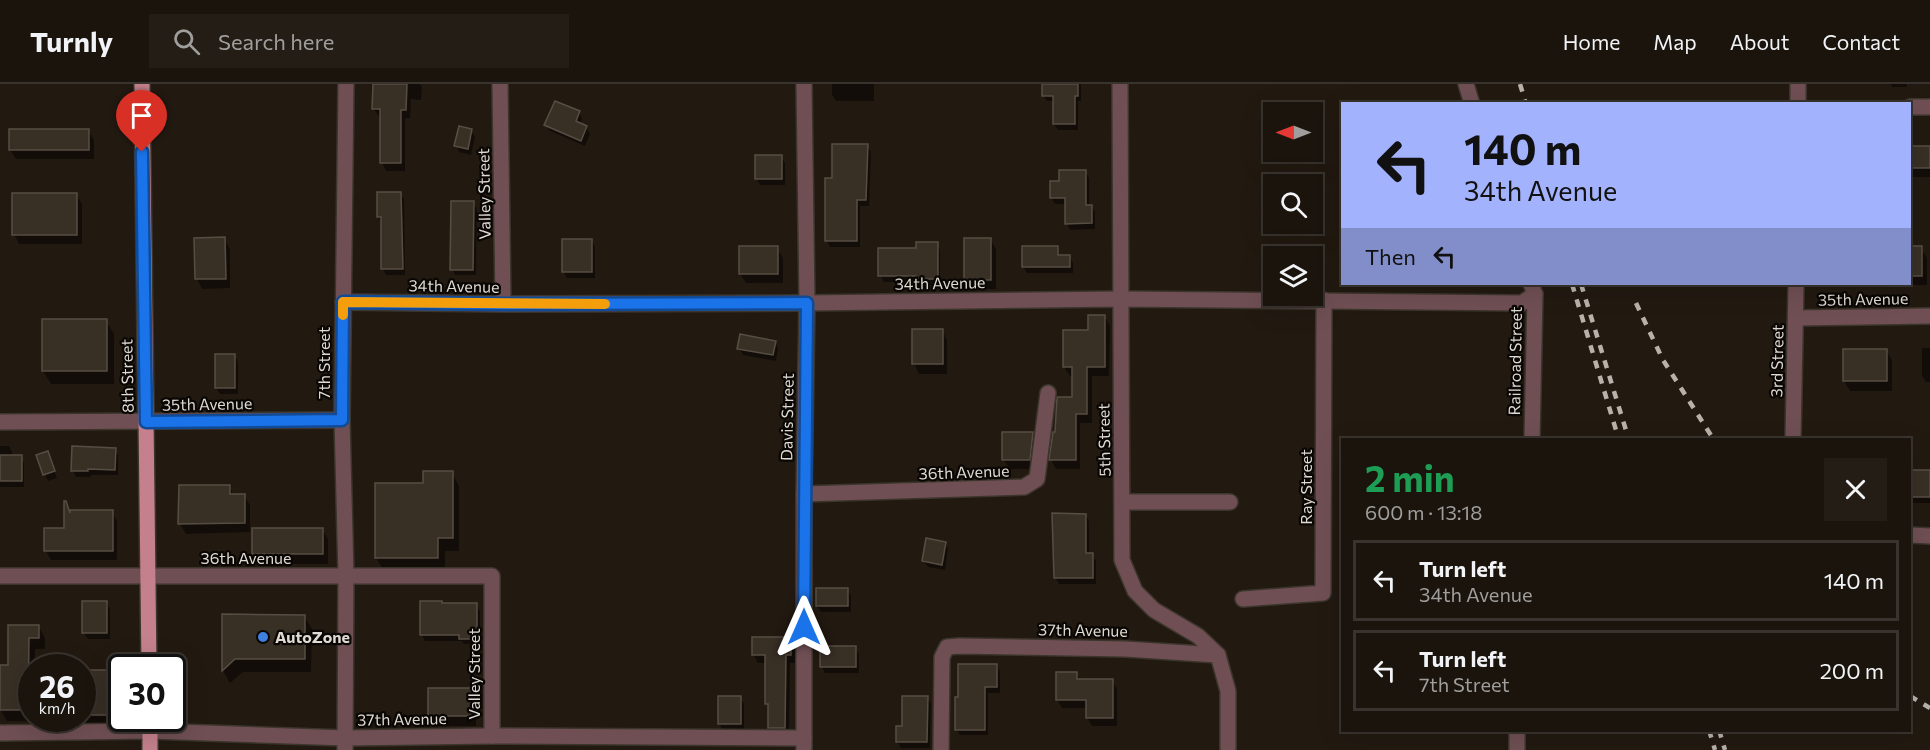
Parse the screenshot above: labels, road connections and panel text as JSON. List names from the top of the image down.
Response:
{
  "streets": {
    "main road": ["8th Street"],
    "street": [
      "Valley Street",
      "34th Avenue",
      "35th Avenue",
      "Railroad Street",
      "3rd Street",
      "7th Street",
      "Davis Street",
      "5th Street",
      "36th Avenue",
      "Ray Street",
      "37th Avenue"
    ]
  },
  "crossings": [
    ["Valley Street", "34th Avenue"],
    ["Valley Street", "36th Avenue"],
    ["Valley Street", "37th Avenue"],
    ["34th Avenue", "Railroad Street"],
    ["34th Avenue", "7th Street"],
    ["34th Avenue", "Davis Street"],
    ["34th Avenue", "5th Street"],
    ["34th Avenue", "Ray Street"],
    ["35th Avenue", "3rd Street"],
    ["35th Avenue", "7th Street"],
    ["35th Avenue", "8th Street"],
    ["7th Street", "36th Avenue"],
    ["7th Street", "37th Avenue"],
    ["8th Street", "36th Avenue"],
    ["Davis Street", "36th Avenue"],
    ["Davis Street", "37th Avenue"],
    ["5th Street", "37th Avenue"]
  ],
  "places": ["AutoZone"],
  "north": "left",
  "page": {
    "header": "Turnly",
    "search": "Search here",
    "nav": [
      "Home",
      "Map",
      "About",
      "Contact"
    ],
    "turn": ["140 m", "34th Avenue"],
    "then": "Then",
    "heading": ["2 min", "600 m · 13:18"],
    "list": [
      {
        "name": "Turn left",
        "note": "34th Avenue",
        "value": "140 m"
      },
      {
        "name": "Turn left",
        "note": "7th Street",
        "value": "200 m"
      }
    ],
    "speed": "26 km/h",
    "limit": "30"
  }
}
